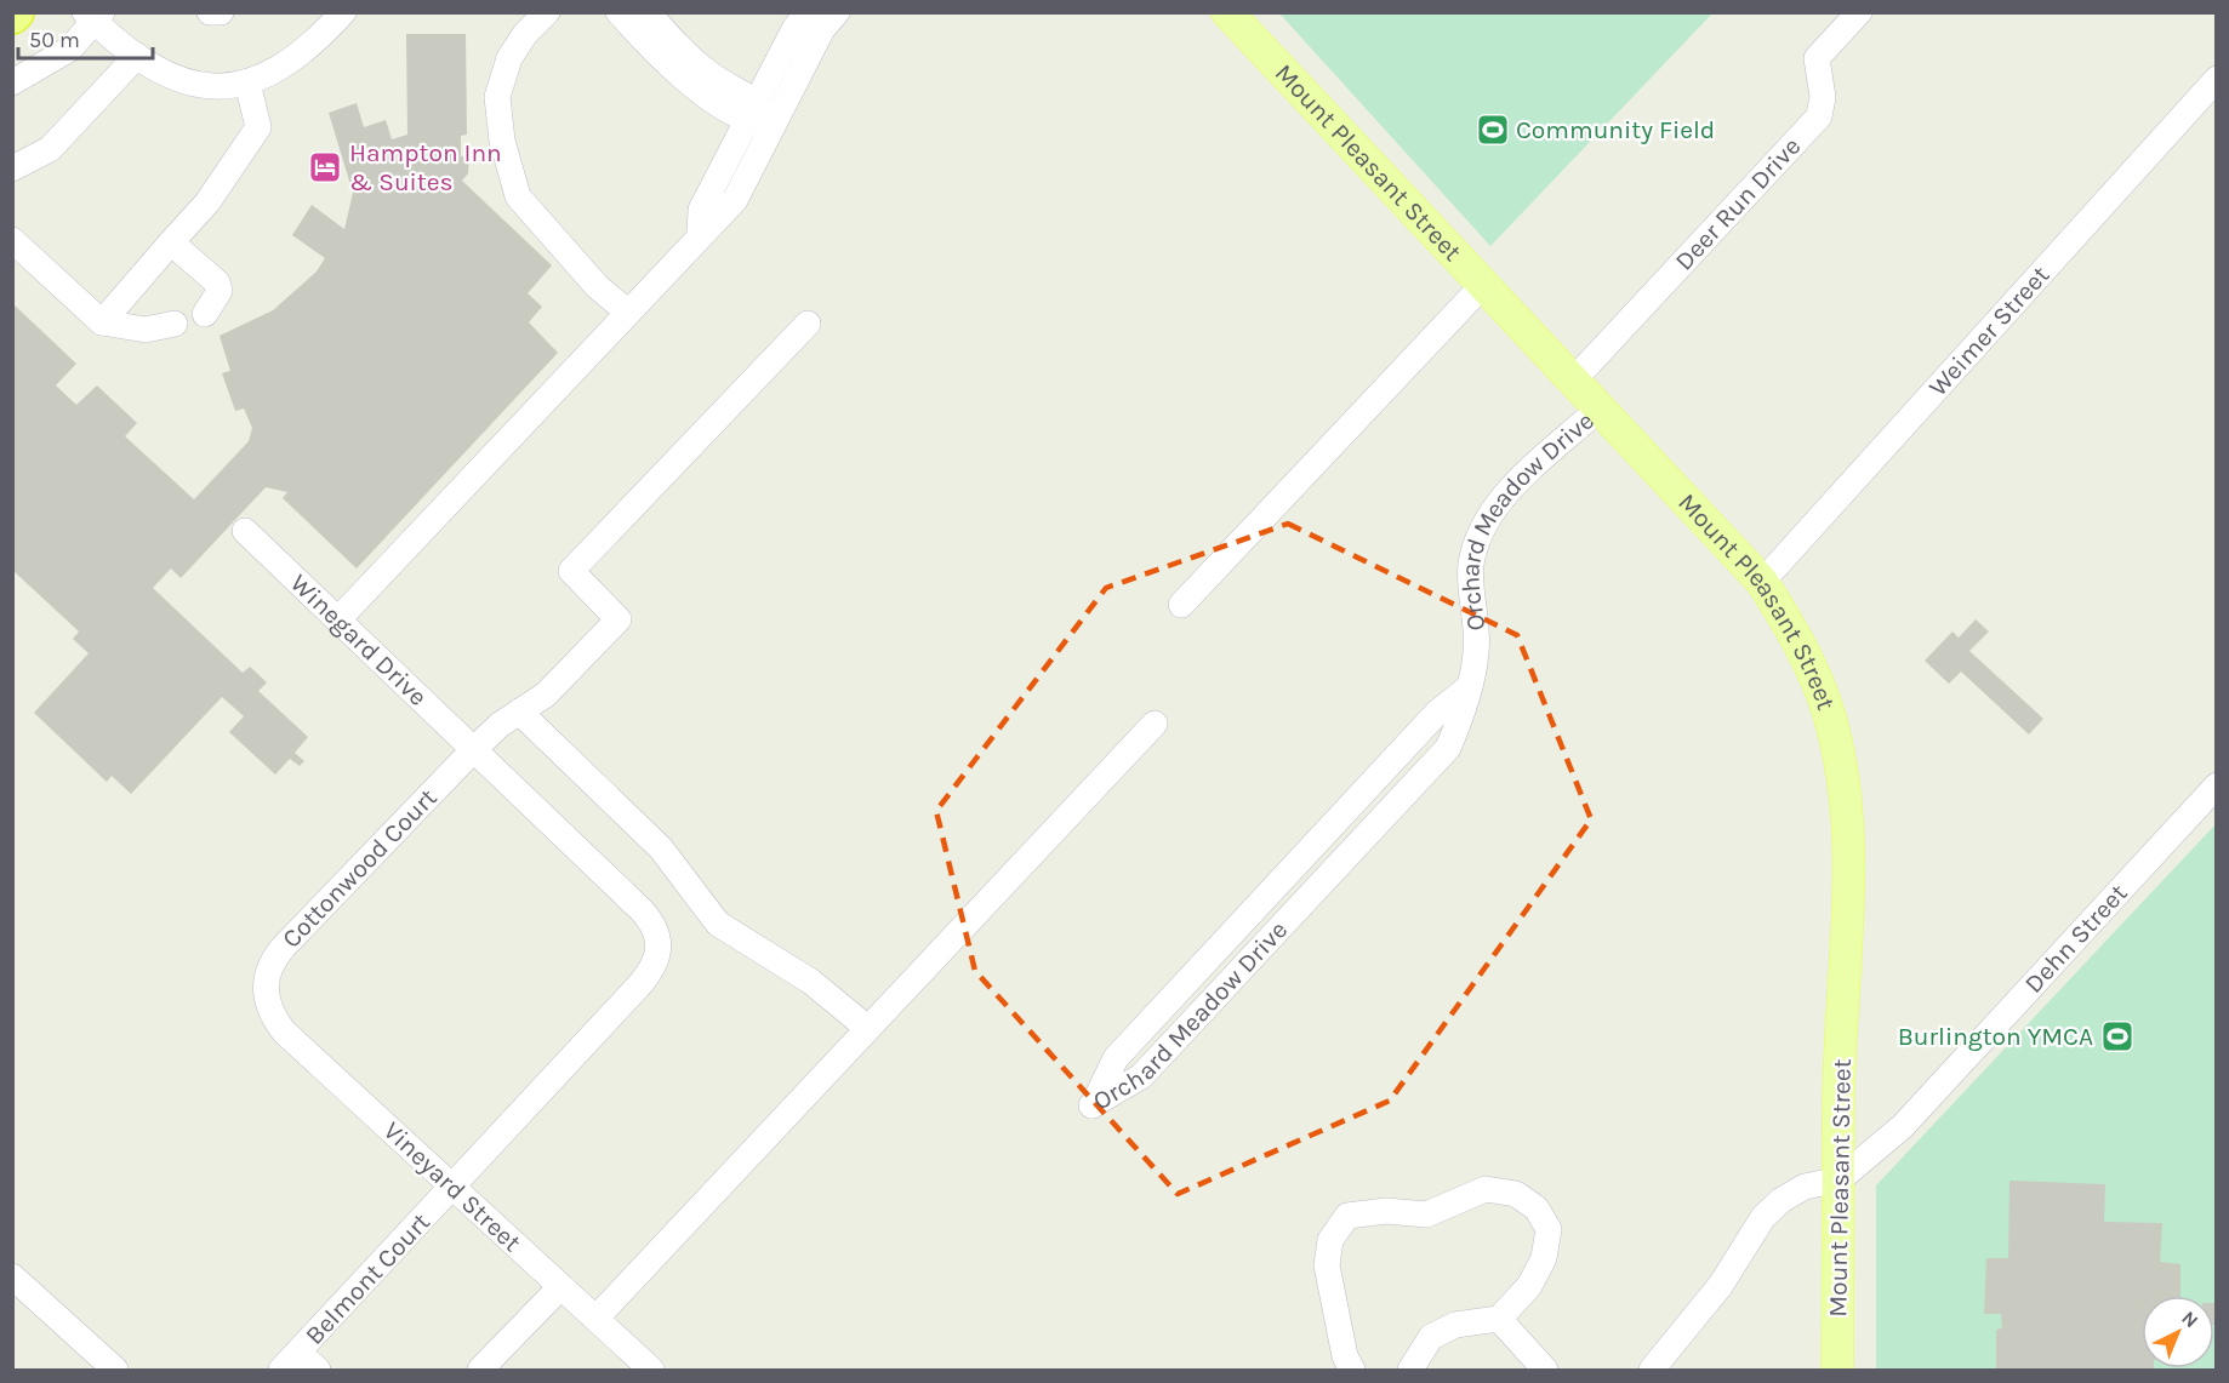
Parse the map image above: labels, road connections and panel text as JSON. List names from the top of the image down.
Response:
{
  "streets": {
    "main road": ["Mount Pleasant Street"],
    "street": [
      "Deer Run Drive",
      "Weimer Street",
      "Orchard Meadow Drive",
      "Winegard Drive",
      "Cottonwood Court",
      "Dehn Street",
      "Vineyard Street",
      "Belmont Court"
    ]
  },
  "crossings": [
    ["Mount Pleasant Street", "Deer Run Drive"],
    ["Mount Pleasant Street", "Weimer Street"],
    ["Mount Pleasant Street", "Orchard Meadow Drive"],
    ["Mount Pleasant Street", "Dehn Street"],
    ["Winegard Drive", "Cottonwood Court"],
    ["Winegard Drive", "Vineyard Street"],
    ["Winegard Drive", "Belmont Court"],
    ["Cottonwood Court", "Vineyard Street"],
    ["Vineyard Street", "Belmont Court"]
  ],
  "places": {
    "sports": ["Community Field", "Burlington YMCA"],
    "hotel": ["Hampton Inn & Suites"]
  },
  "scale_bar": "50 m",
  "north": "top right"
}
